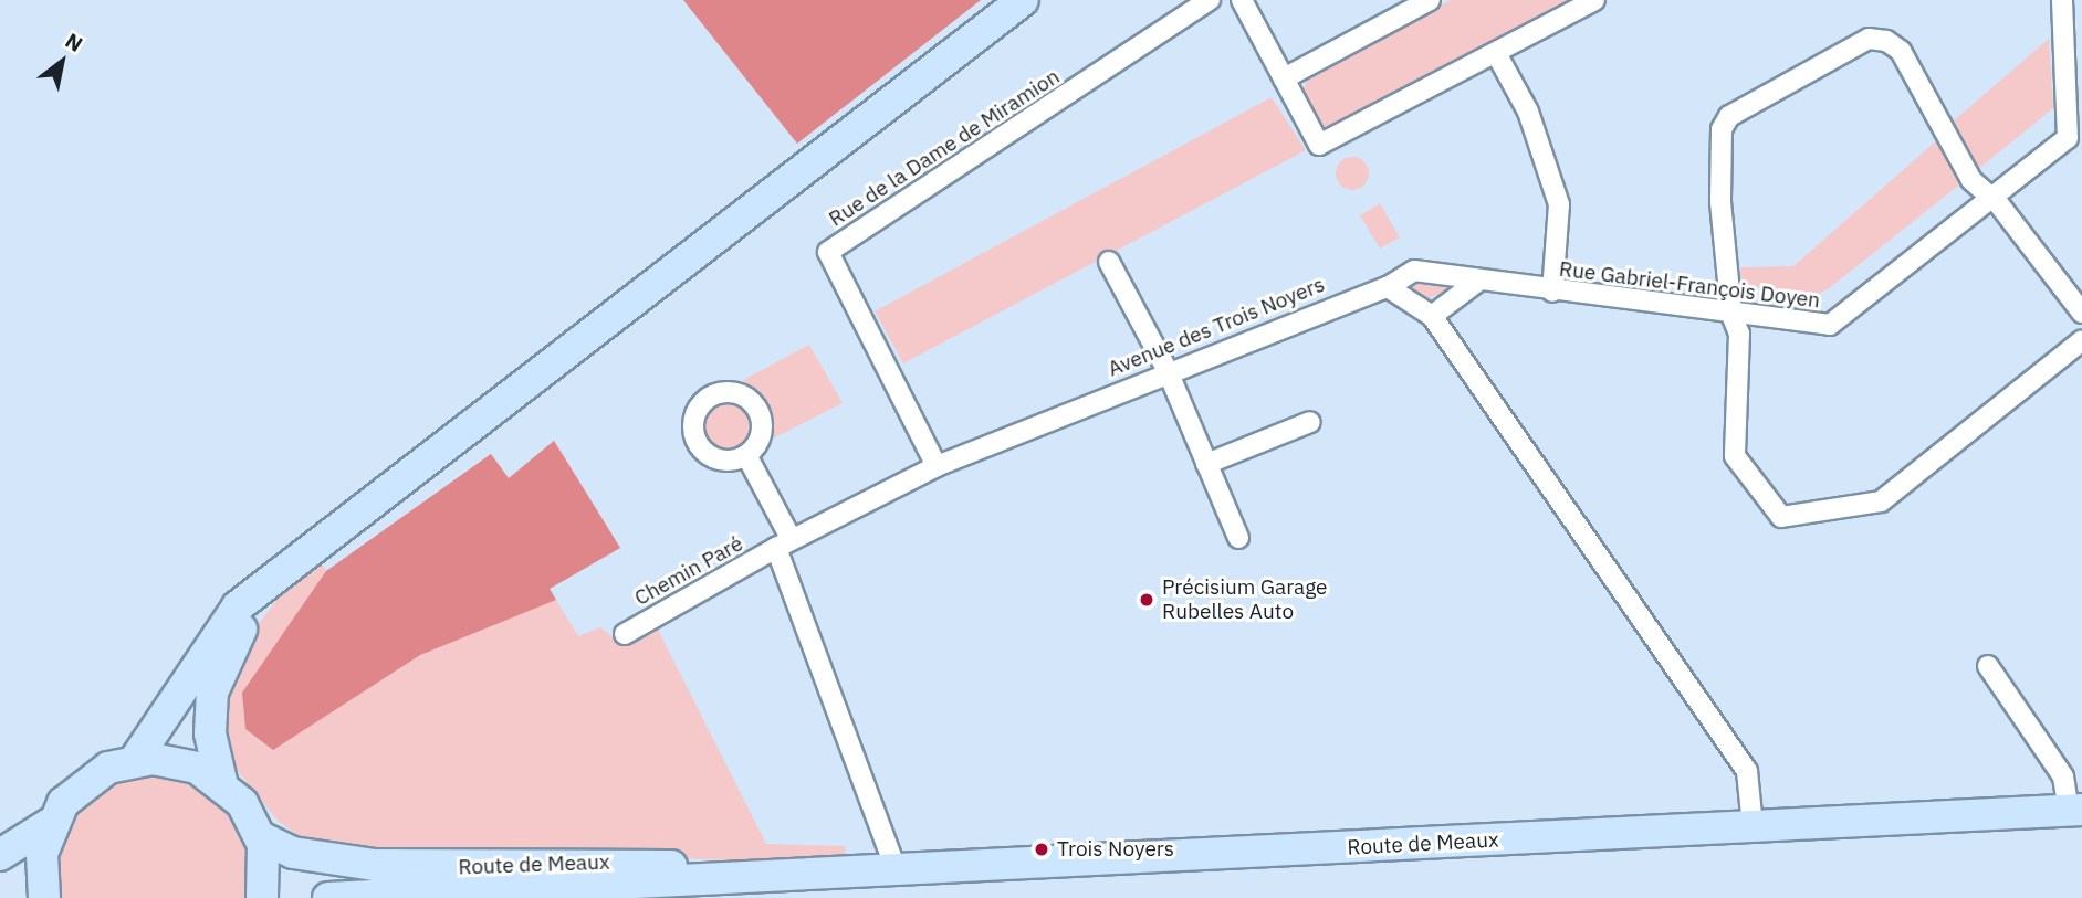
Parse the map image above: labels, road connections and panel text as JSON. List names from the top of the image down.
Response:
{
  "streets": {
    "main road": ["Route de Meaux"],
    "street": [
      "Rue de la Dame de Miramion",
      "Rue Gabriel-François Doyen",
      "Avenue des Trois Noyers",
      "Chemin Paré"
    ]
  },
  "crossings": [
    ["Rue de la Dame de Miramion", "Avenue des Trois Noyers"],
    ["Rue Gabriel-François Doyen", "Avenue des Trois Noyers"],
    ["Avenue des Trois Noyers", "Chemin Paré"]
  ],
  "places": ["Précisium Garage Rubelles Auto", "Trois Noyers"],
  "north": "top right"
}
